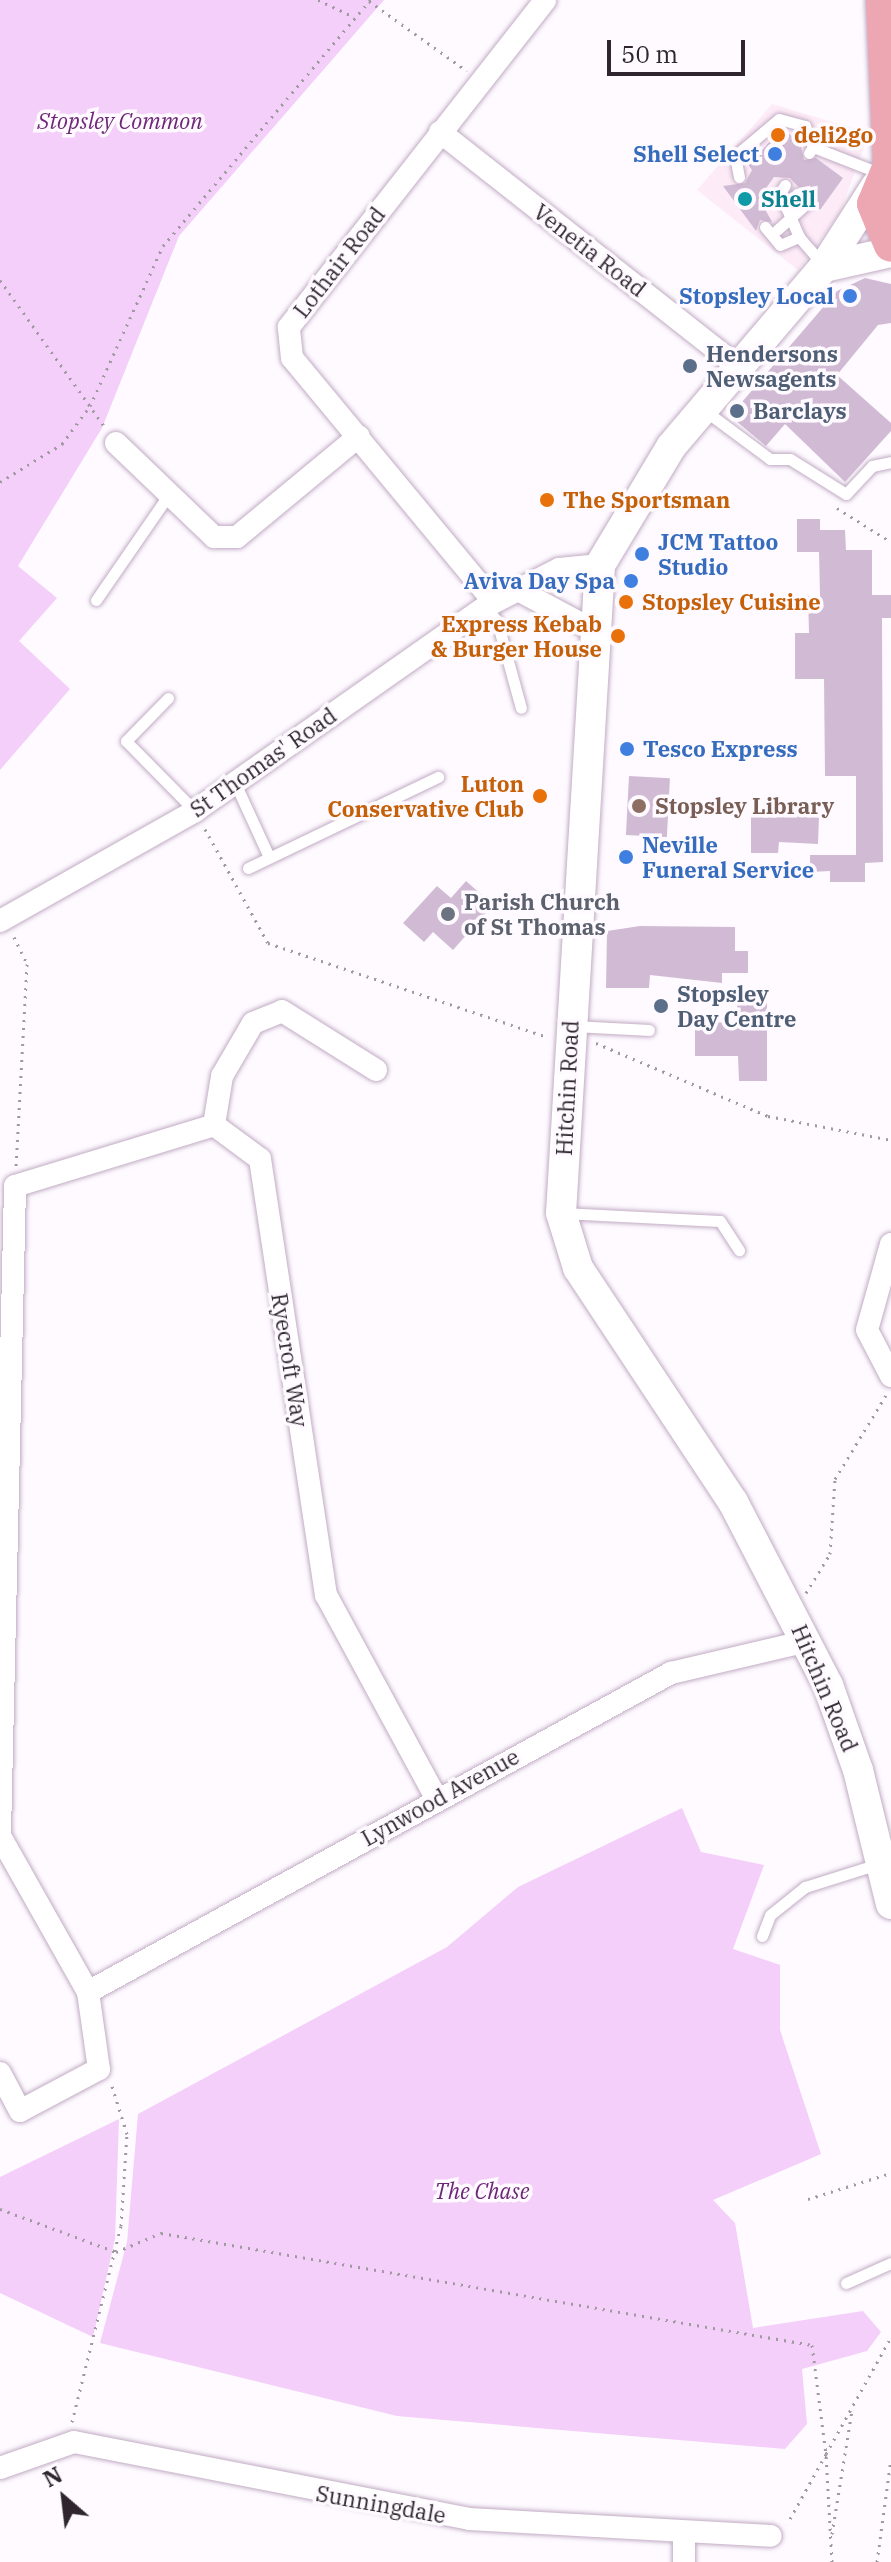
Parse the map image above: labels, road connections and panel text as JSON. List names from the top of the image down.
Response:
{
  "streets": {
    "street": [
      "Venetia Road",
      "Lothair Road",
      "St Thomas' Road",
      "Hitchin Road",
      "Ryecroft Way",
      "Lynwood Avenue",
      "Sunningdale"
    ]
  },
  "crossings": [
    ["Venetia Road", "Lothair Road"],
    ["Venetia Road", "Hitchin Road"],
    ["Lothair Road", "St Thomas' Road"],
    ["St Thomas' Road", "Hitchin Road"],
    ["Hitchin Road", "Lynwood Avenue"],
    ["Ryecroft Way", "Lynwood Avenue"]
  ],
  "parks": ["Stopsley Common", "The Chase"],
  "places": [
    "deli2go",
    "Shell Select",
    "Shell",
    "Stopsley Local",
    "Hendersons Newsagents",
    "Barclays",
    "The Sportsman",
    "JCM Tattoo Studio",
    "Aviva Day Spa",
    "Stopsley Cuisine",
    "Express Kebab & Burger House",
    "Tesco Express",
    "Luton Conservative Club",
    "Stopsley Library",
    "Neville Funeral Service",
    "Parish Church of St Thomas",
    "Stopsley Day Centre"
  ],
  "scale_bar": "50 m",
  "north": "top left"
}
